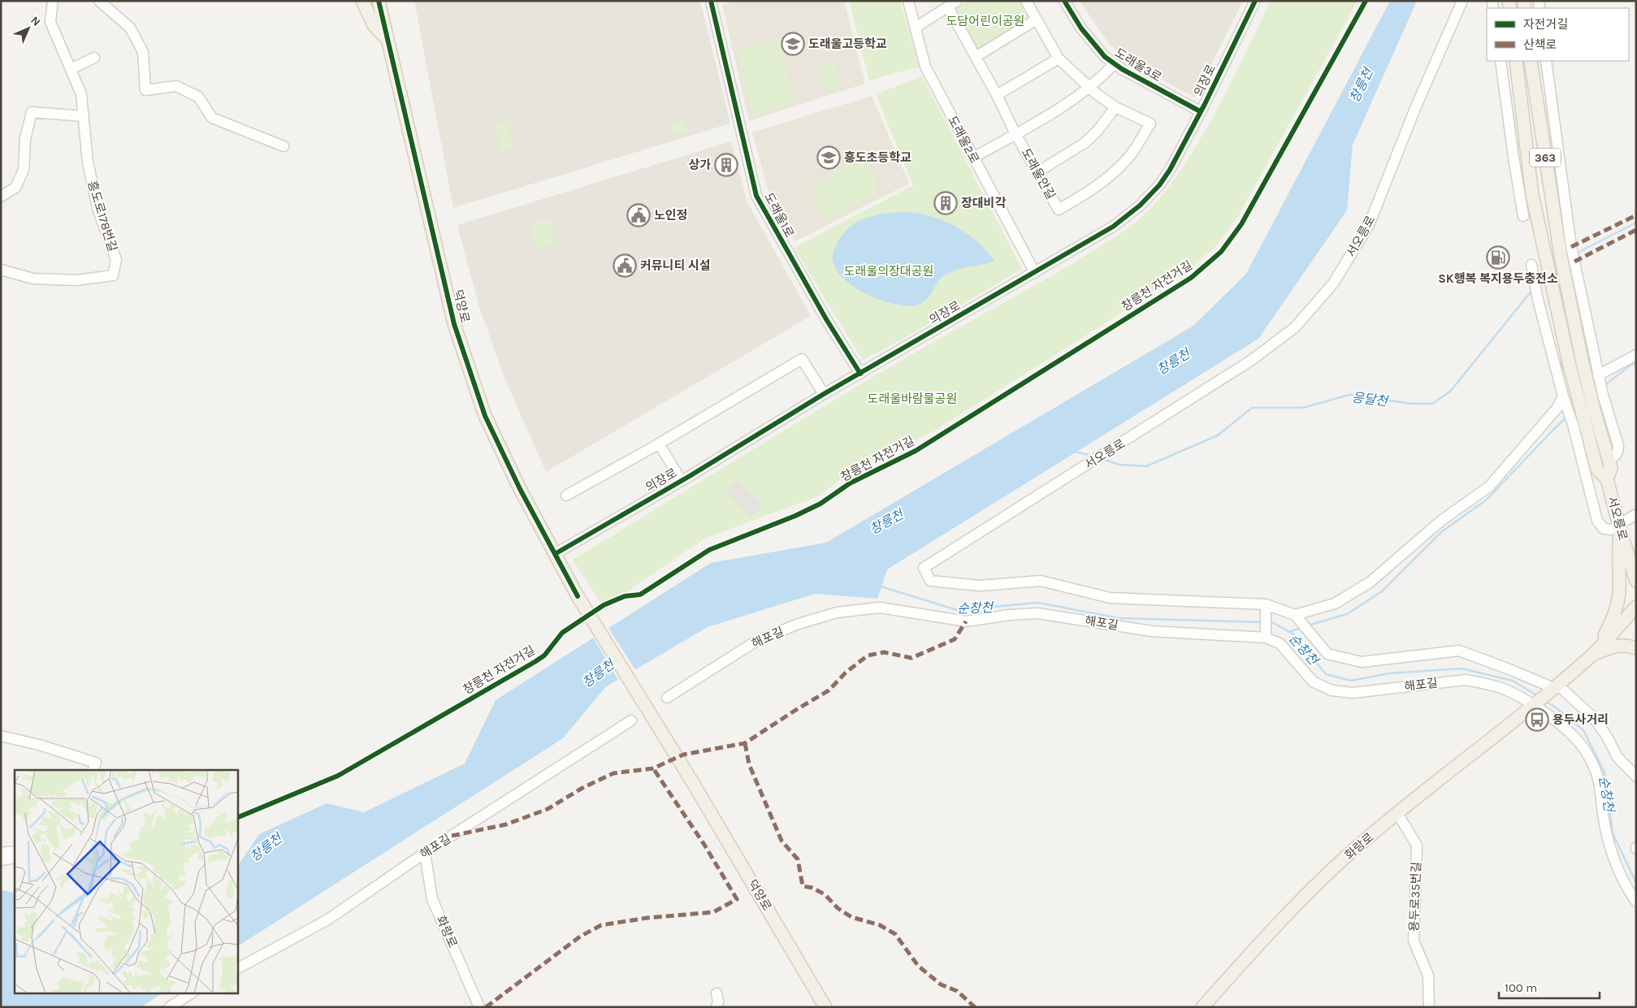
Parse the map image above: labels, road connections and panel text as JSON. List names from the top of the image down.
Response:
{
  "streets": {
    "main road": [
      "363",
      "서오릉로",
      "덕양로",
      "화랑로"
    ],
    "street": [
      "도래울3로",
      "의장로",
      "도래울2로",
      "도래울안길",
      "도래울1로",
      "흥도로178번길",
      "해포길",
      "용두로35번길"
    ],
    "cycle path": ["창릉천 자전거길"]
  },
  "crossings": [
    ["도래울3로", "의장로"],
    ["도래울3로", "도래울안길"],
    ["의장로", "도래울2로"],
    ["의장로", "도래울1로"],
    ["의장로", "덕양로"],
    ["도래울2로", "도래울안길"],
    ["363", "서오릉로"],
    ["해포길", "화랑로"],
    ["화랑로", "용두로35번길"]
  ],
  "water": ["창릉천", "응달천", "순창천"],
  "parks": ["도담어린이공원", "도래울의장대공원", "도래울바람물공원"],
  "places": {
    "school or university": ["도래울고등학교", "흥도초등학교"],
    "building": ["상가", "장대비각"],
    "public building": ["노인정", "커뮤니티 시설"],
    "fuel station": ["SK행복 복지용두충전소"],
    "bus stop": ["용두사거리"]
  },
  "legend": ["자전거길", "산책로"],
  "scale_bar": "100 m",
  "north": "top right"
}
